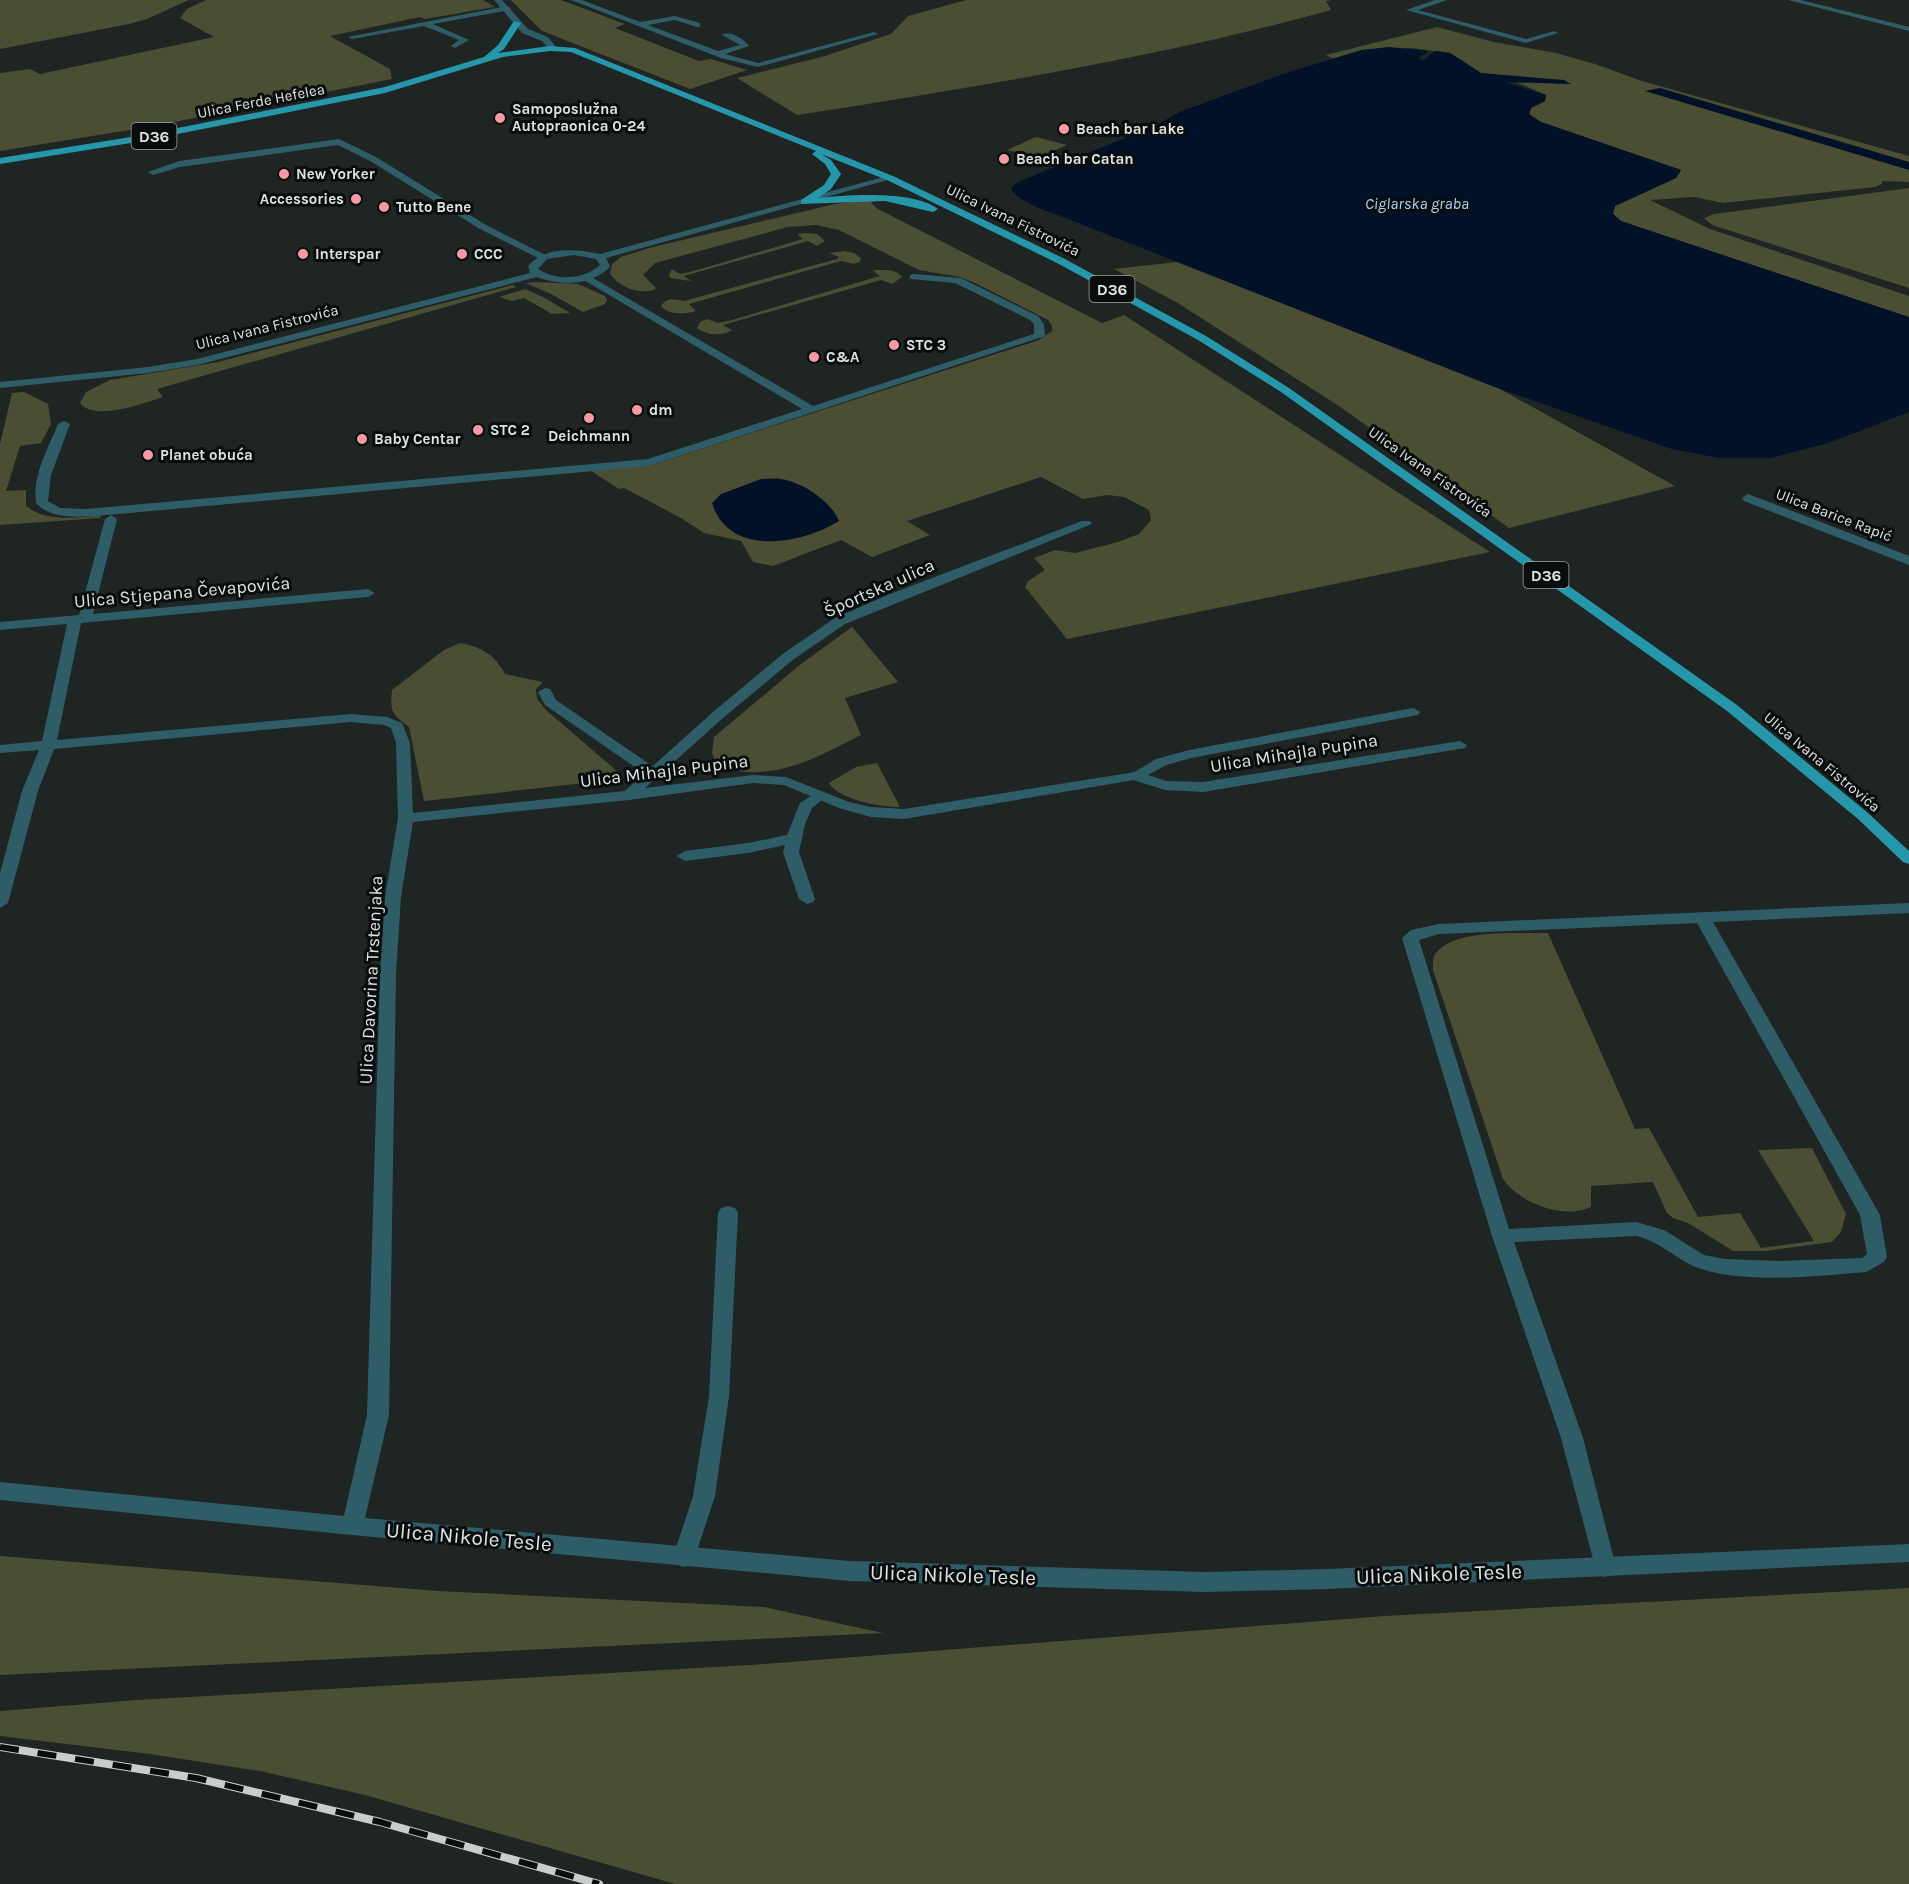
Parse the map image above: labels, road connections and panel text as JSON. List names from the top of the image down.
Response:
{
  "streets": {
    "main road": ["Ulica Ferde Hefelea", "D36", "Ulica Ivana Fistrovića"],
    "street": [
      "Ulica Barice Rapić",
      "Športska ulica",
      "Ulica Stjepana Čevapovića",
      "Ulica Mihajla Pupina",
      "Ulica Davorina Trstenjaka",
      "Ulica Nikole Tesle"
    ]
  },
  "crossings": [
    ["Ulica Ferde Hefelea", "D36"],
    ["Ulica Ferde Hefelea", "Ulica Ivana Fistrovića"],
    ["D36", "Ulica Ivana Fistrovića"],
    ["Športska ulica", "Ulica Mihajla Pupina"],
    ["Ulica Mihajla Pupina", "Ulica Davorina Trstenjaka"],
    ["Ulica Davorina Trstenjaka", "Ulica Nikole Tesle"]
  ],
  "water": ["Ciglarska graba"],
  "places": [
    "Samoposlužna Autopraonica 0-24",
    "Beach bar Lake",
    "Beach bar Catan",
    "New Yorker",
    "Accessories",
    "Tutto Bene",
    "Interspar",
    "CCC",
    "STC 3",
    "C&A",
    "dm",
    "Deichmann",
    "STC 2",
    "Baby Centar",
    "Planet obuća"
  ]
}
